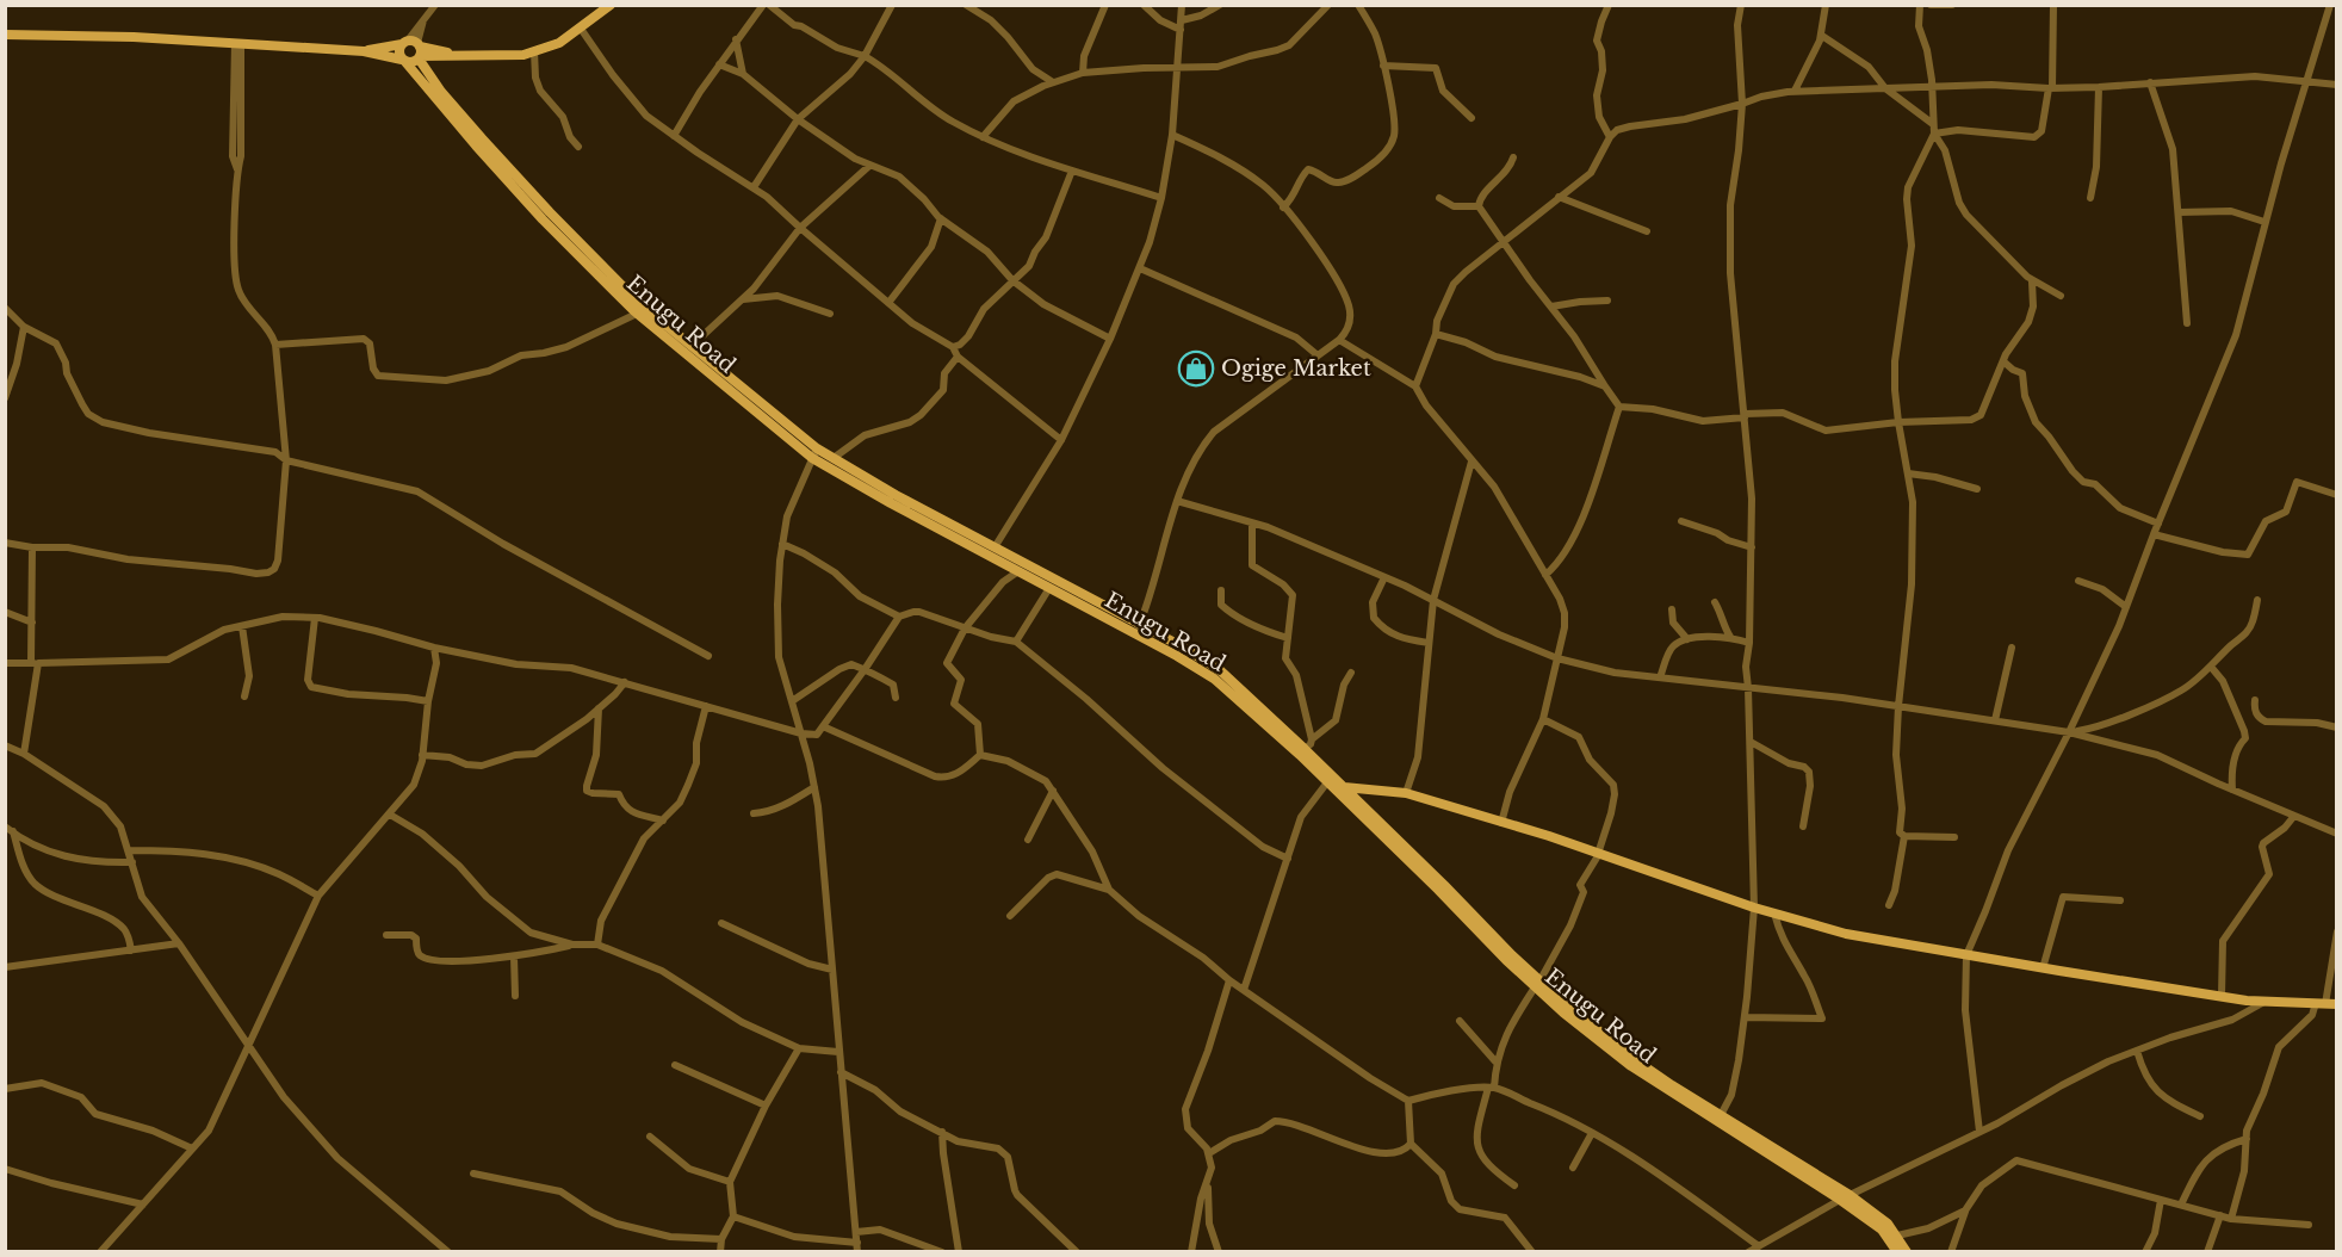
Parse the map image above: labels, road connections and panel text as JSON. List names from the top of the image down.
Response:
{
  "streets": {
    "main road": ["Enugu Road"]
  },
  "places": {
    "shop": ["Ogige Market"]
  }
}
